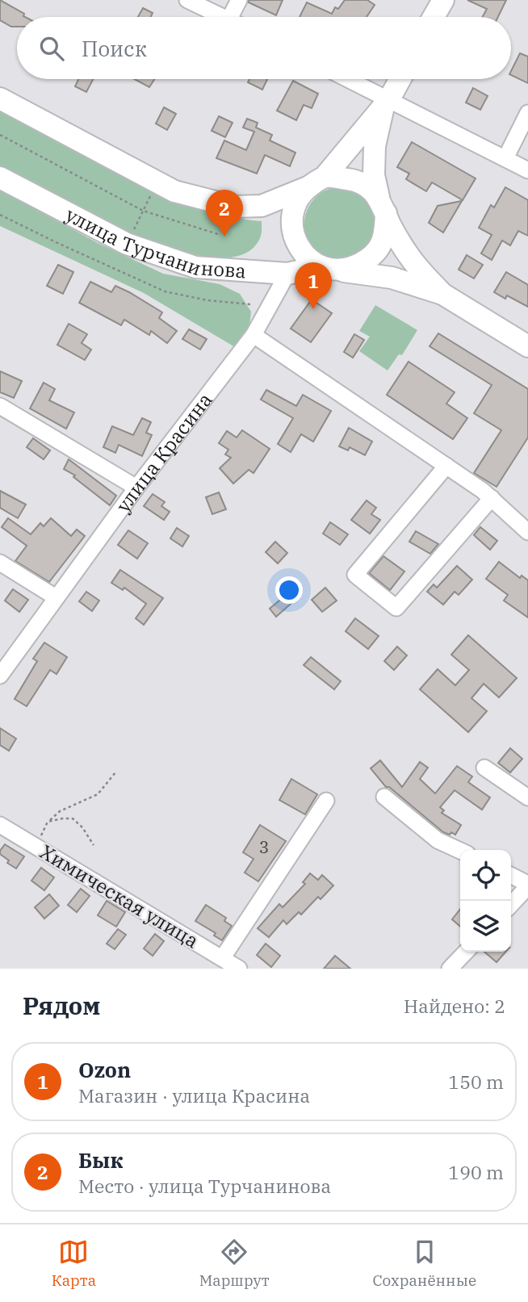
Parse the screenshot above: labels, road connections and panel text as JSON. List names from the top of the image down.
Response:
{
  "streets": {
    "street": ["улица Турчанинова", "улица Красина", "Химическая улица"]
  },
  "crossings": [
    ["улица Турчанинова", "улица Красина"]
  ],
  "house_numbers": ["3"],
  "page": {
    "search": "Поиск",
    "pins": ["2", "1"],
    "heading": ["Рядом", "Найдено: 2"],
    "list": [
      {
        "mark": "1",
        "name": "Ozon",
        "note": "Магазин · улица Красина",
        "value": "150 m"
      },
      {
        "mark": "2",
        "name": "Бык",
        "note": "Место · улица Турчанинова",
        "value": "190 m"
      }
    ],
    "nav": ["Карта", "Маршрут", "Сохранённые"]
  }
}
